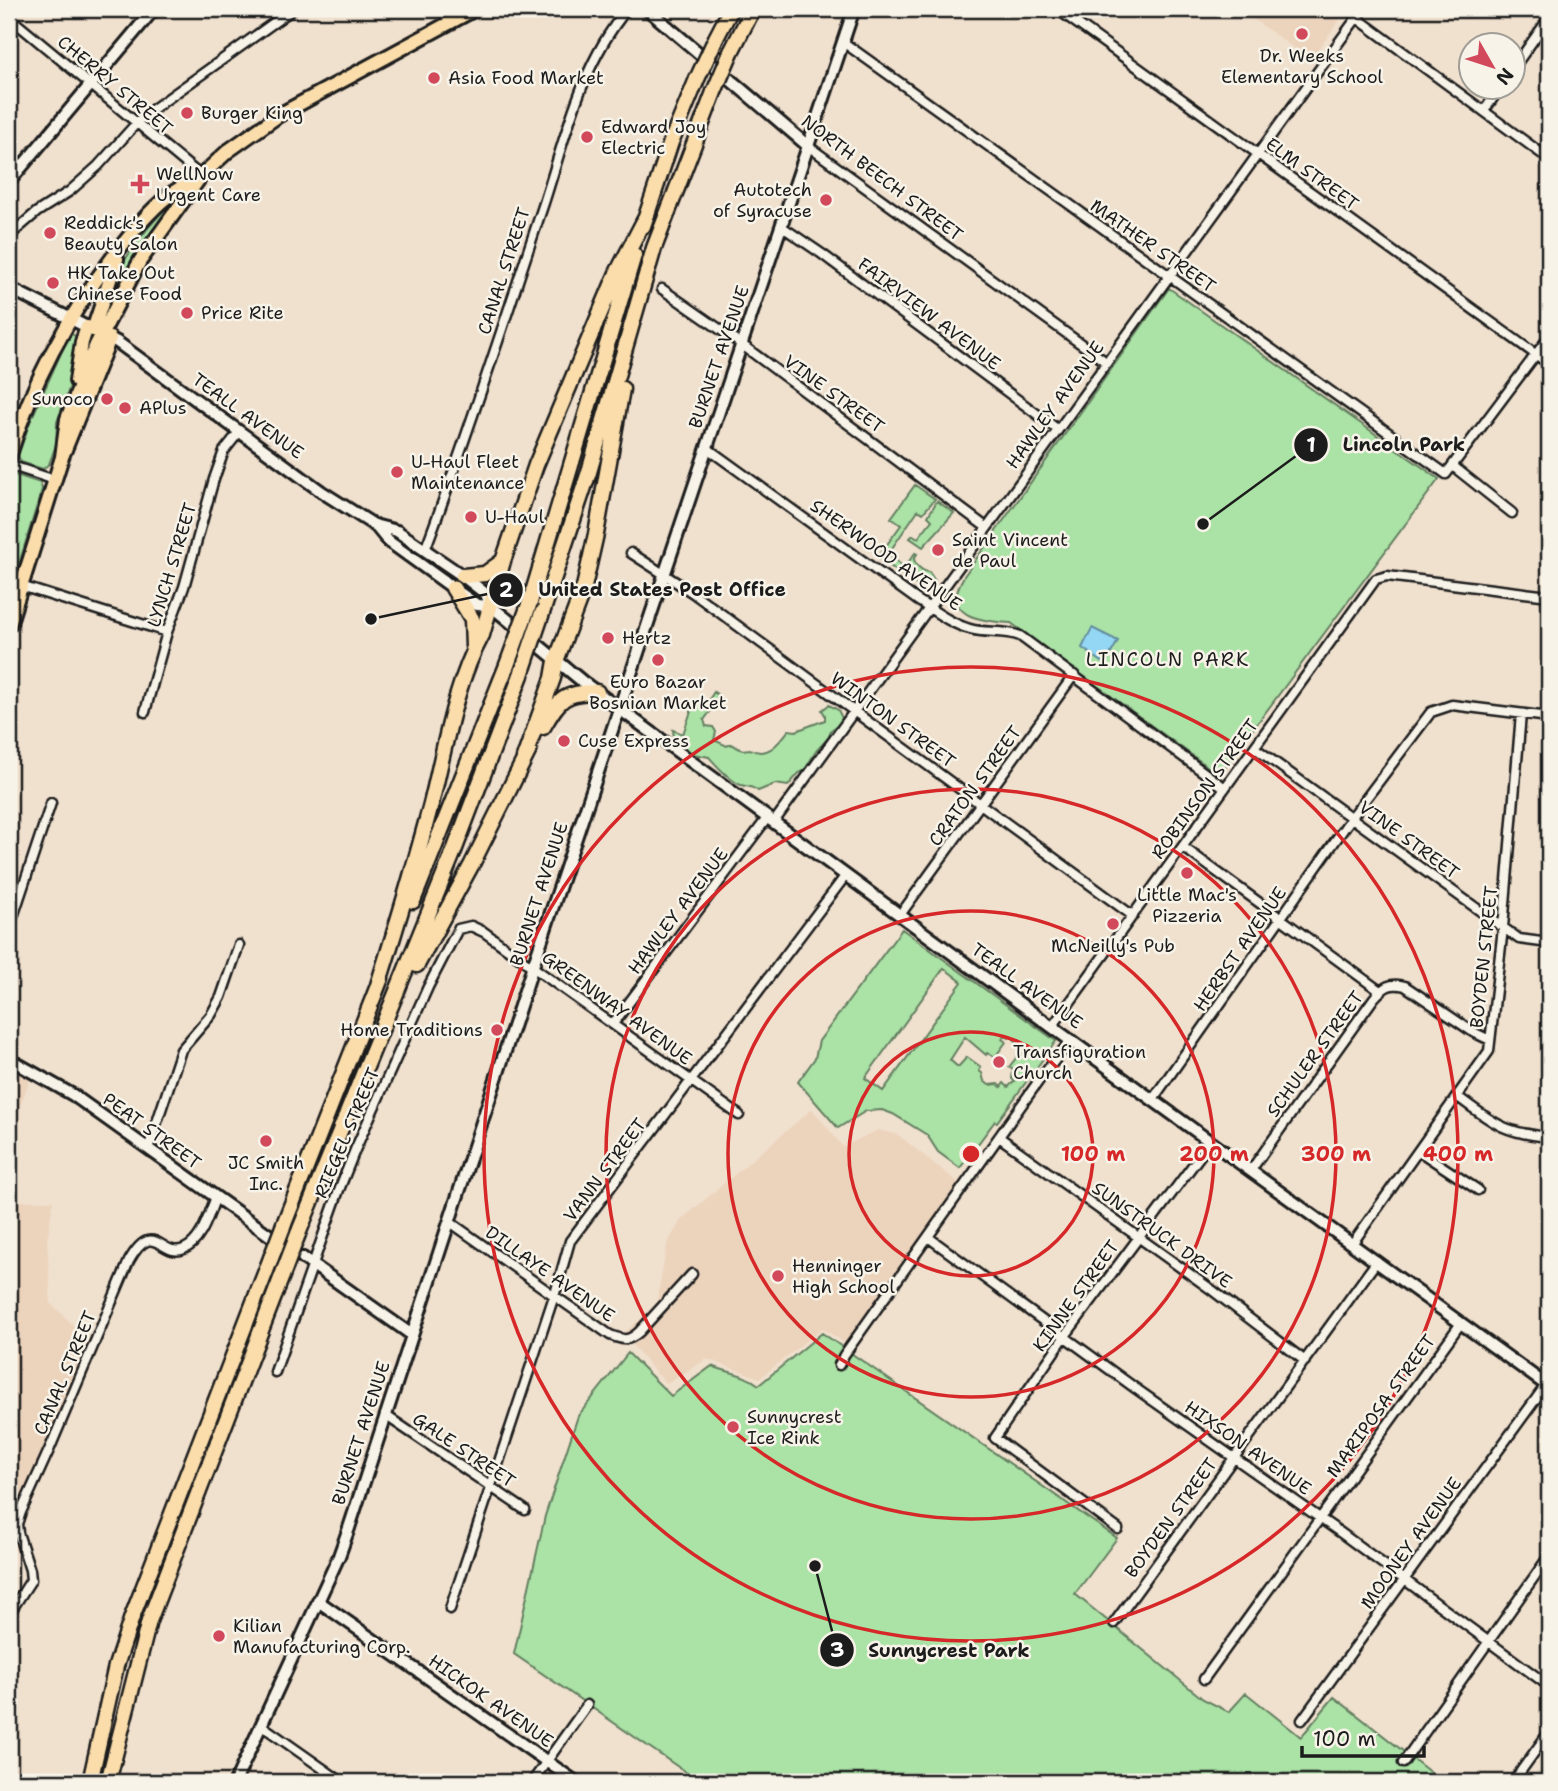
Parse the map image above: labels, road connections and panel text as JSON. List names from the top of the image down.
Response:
{
  "streets": {
    "street": [
      "CHERRY STREET",
      "ELM STREET",
      "NORTH BEECH STREET",
      "MATHER STREET",
      "CANAL STREET",
      "FAIRVIEW AVENUE",
      "BURNET AVENUE",
      "VINE STREET",
      "HAWLEY AVENUE",
      "TEALL AVENUE",
      "SHERWOOD AVENUE",
      "LYNCH STREET",
      "WINTON STREET",
      "CRATON STREET",
      "ROBINSON STREET",
      "HERBST AVENUE",
      "BOYDEN STREET",
      "GREENWAY AVENUE",
      "SCHULER STREET",
      "PEAT STREET",
      "RIEGEL STREET",
      "VANN STREET",
      "SUNSTRUCK DRIVE",
      "DILLAYE AVENUE",
      "KINNE STREET",
      "MARIPOSA STREET",
      "HIXSON AVENUE",
      "GALE STREET",
      "MOONEY AVENUE",
      "HICKOK AVENUE"
    ]
  },
  "crossings": [
    ["ELM STREET", "HAWLEY AVENUE"],
    ["NORTH BEECH STREET", "BURNET AVENUE"],
    ["NORTH BEECH STREET", "HAWLEY AVENUE"],
    ["MATHER STREET", "BURNET AVENUE"],
    ["MATHER STREET", "HAWLEY AVENUE"],
    ["CANAL STREET", "TEALL AVENUE"],
    ["CANAL STREET", "PEAT STREET"],
    ["FAIRVIEW AVENUE", "BURNET AVENUE"],
    ["FAIRVIEW AVENUE", "HAWLEY AVENUE"],
    ["BURNET AVENUE", "VINE STREET"],
    ["BURNET AVENUE", "TEALL AVENUE"],
    ["BURNET AVENUE", "SHERWOOD AVENUE"],
    ["BURNET AVENUE", "WINTON STREET"],
    ["BURNET AVENUE", "GREENWAY AVENUE"],
    ["BURNET AVENUE", "DILLAYE AVENUE"],
    ["BURNET AVENUE", "GALE STREET"],
    ["BURNET AVENUE", "HICKOK AVENUE"],
    ["VINE STREET", "HAWLEY AVENUE"],
    ["VINE STREET", "ROBINSON STREET"],
    ["VINE STREET", "HERBST AVENUE"],
    ["VINE STREET", "BOYDEN STREET"],
    ["HAWLEY AVENUE", "TEALL AVENUE"],
    ["HAWLEY AVENUE", "SHERWOOD AVENUE"],
    ["HAWLEY AVENUE", "WINTON STREET"],
    ["HAWLEY AVENUE", "GREENWAY AVENUE"],
    ["TEALL AVENUE", "LYNCH STREET"],
    ["TEALL AVENUE", "CRATON STREET"],
    ["TEALL AVENUE", "ROBINSON STREET"],
    ["TEALL AVENUE", "HERBST AVENUE"],
    ["TEALL AVENUE", "BOYDEN STREET"],
    ["TEALL AVENUE", "SCHULER STREET"],
    ["TEALL AVENUE", "VANN STREET"],
    ["TEALL AVENUE", "KINNE STREET"],
    ["TEALL AVENUE", "MARIPOSA STREET"],
    ["TEALL AVENUE", "MOONEY AVENUE"],
    ["SHERWOOD AVENUE", "CRATON STREET"],
    ["SHERWOOD AVENUE", "ROBINSON STREET"],
    ["WINTON STREET", "CRATON STREET"],
    ["WINTON STREET", "ROBINSON STREET"],
    ["HERBST AVENUE", "BOYDEN STREET"],
    ["BOYDEN STREET", "SUNSTRUCK DRIVE"],
    ["BOYDEN STREET", "HIXSON AVENUE"],
    ["GREENWAY AVENUE", "RIEGEL STREET"],
    ["GREENWAY AVENUE", "VANN STREET"],
    ["VANN STREET", "DILLAYE AVENUE"],
    ["VANN STREET", "GALE STREET"],
    ["SUNSTRUCK DRIVE", "KINNE STREET"],
    ["KINNE STREET", "HIXSON AVENUE"],
    ["MARIPOSA STREET", "HIXSON AVENUE"],
    ["HIXSON AVENUE", "MOONEY AVENUE"]
  ],
  "districts": ["LINCOLN PARK"],
  "places": {
    "other": [
      "Dr. Weeks Elementary School",
      "Asia Food Market",
      "Burger King",
      "Edward Joy Electric",
      "Autotech of Syracuse",
      "Reddick's Beauty Salon",
      "HK Take Out Chinese Food",
      "Price Rite",
      "Sunoco",
      "APlus",
      "U-Haul Fleet Maintenance",
      "U-Haul",
      "Lincoln Park",
      "Saint Vincent de Paul",
      "United States Post Office",
      "Hertz",
      "Euro Bazar Bosnian Market",
      "Cuse Express",
      "Little Mac's Pizzeria",
      "McNeilly's Pub",
      "Home Traditions",
      "Transfiguration Church",
      "JC Smith Inc.",
      "Henninger High School",
      "Sunnycrest Ice Rink",
      "Sunnycrest Park",
      "Kilian Manufacturing Corp."
    ],
    "health": ["WellNow Urgent Care"]
  },
  "scale_bar": "100 m",
  "north": "bottom right",
  "rings": [
    "100 m",
    "200 m",
    "300 m",
    "400 m"
  ]
}
